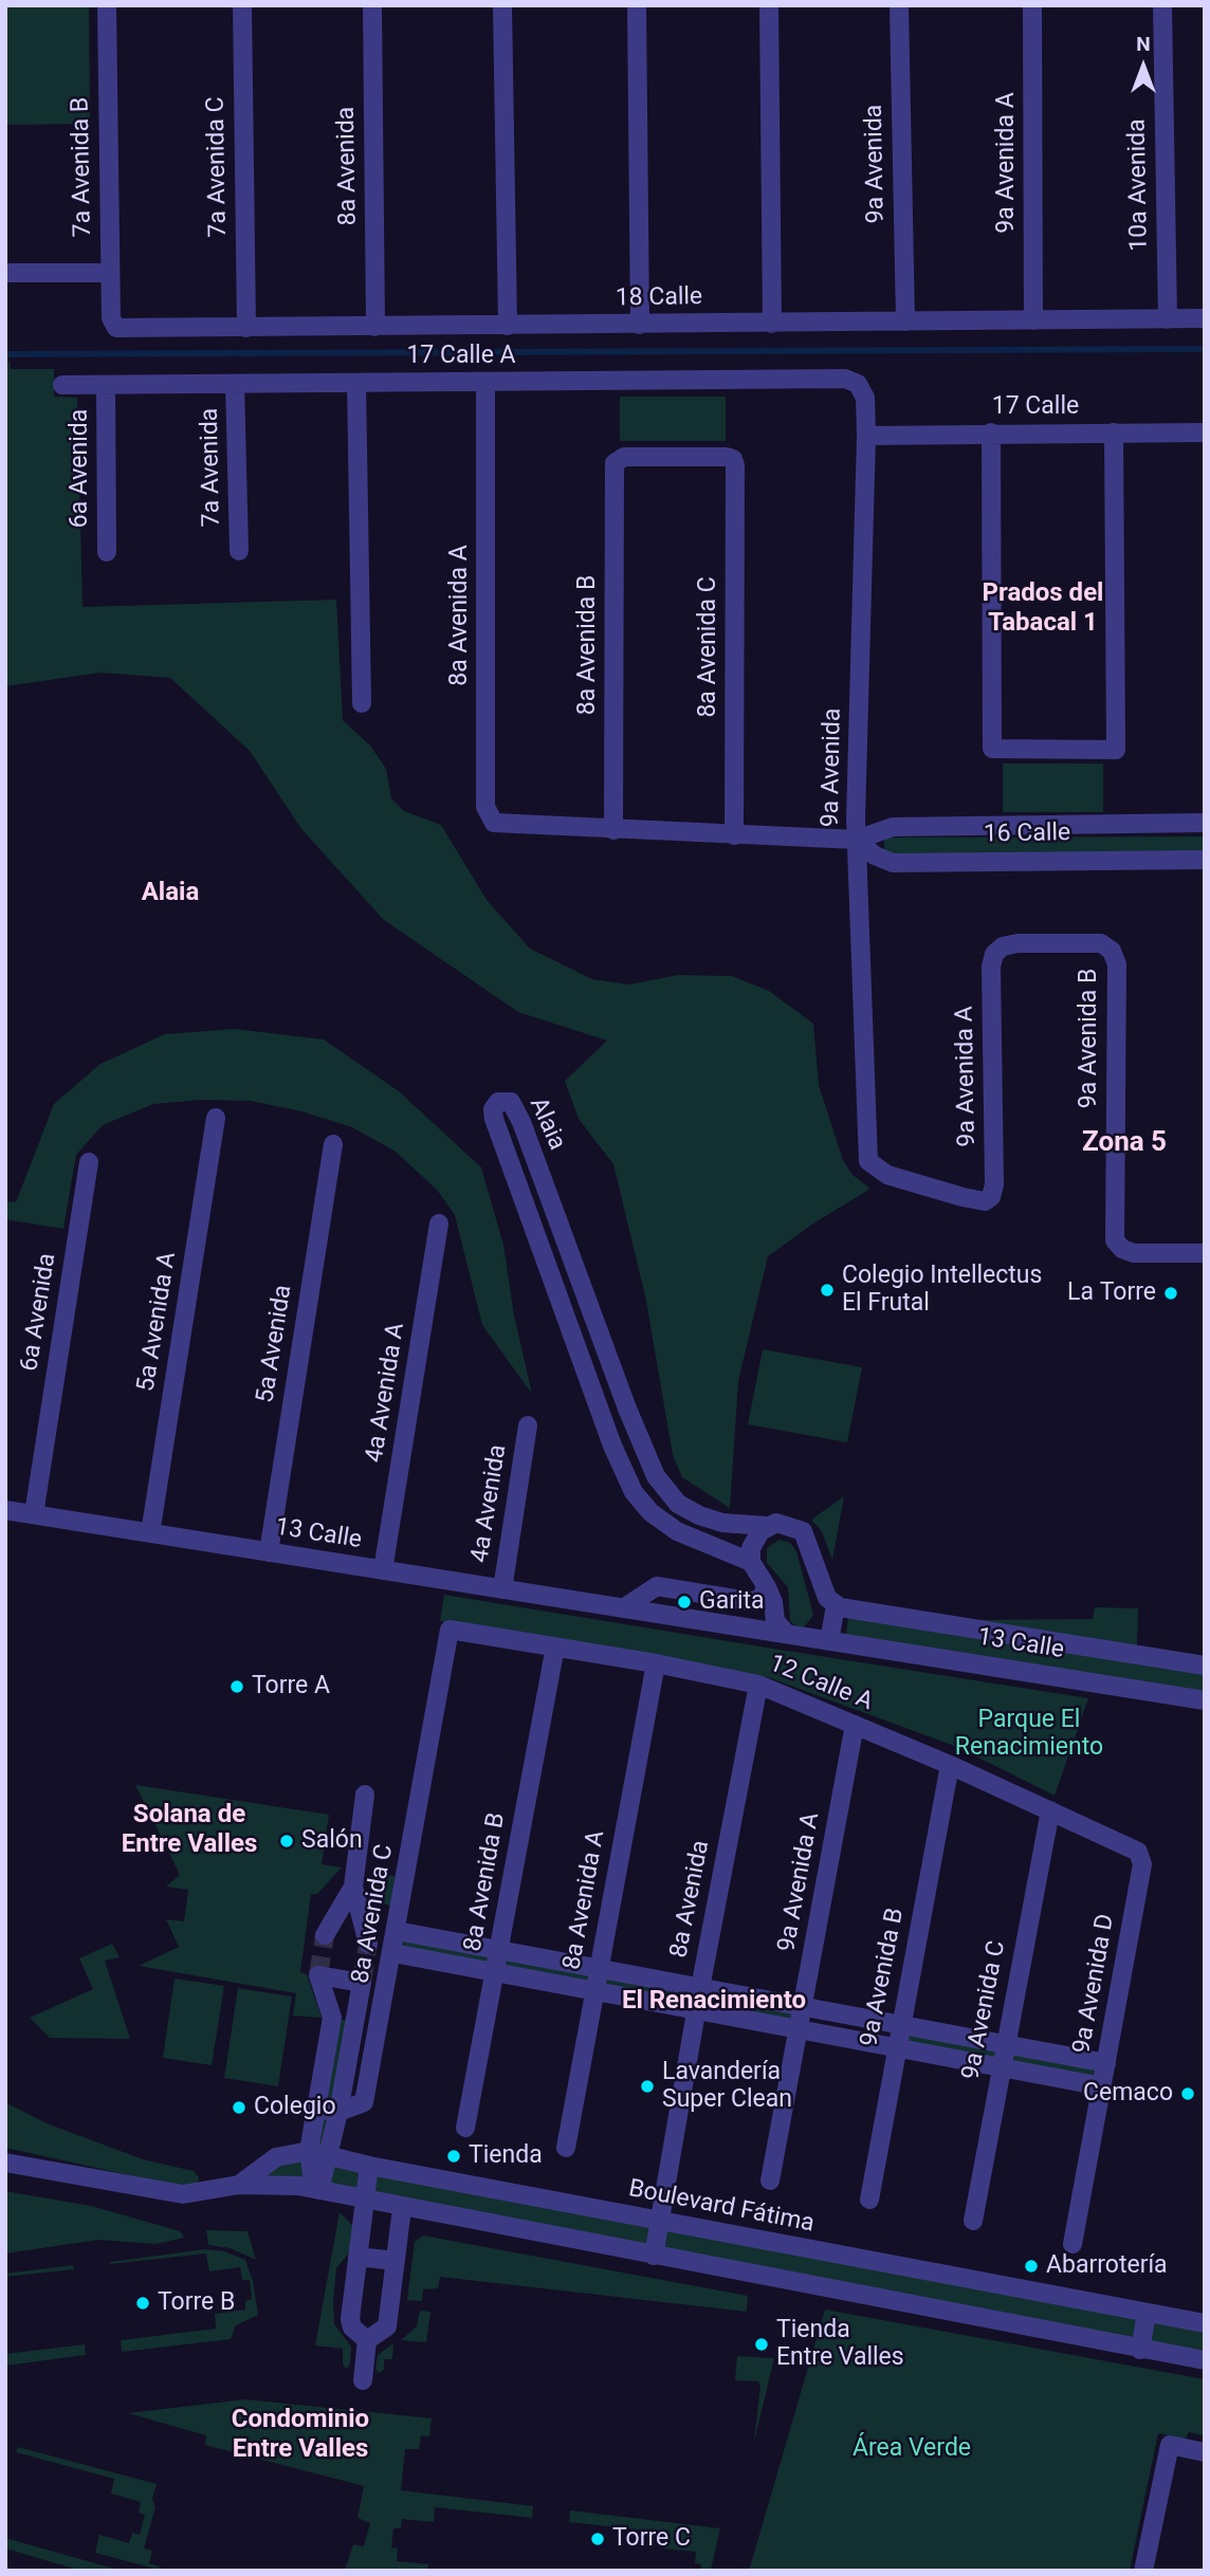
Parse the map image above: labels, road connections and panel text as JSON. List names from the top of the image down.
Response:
{
  "streets": {
    "street": [
      "9a Avenida A",
      "9a Avenida",
      "8a Avenida",
      "7a Avenida B",
      "7a Avenida C",
      "10a Avenida",
      "18 Calle",
      "17 Calle A",
      "17 Calle",
      "7a Avenida",
      "6a Avenida",
      "8a Avenida A",
      "8a Avenida B",
      "8a Avenida C",
      "16 Calle",
      "9a Avenida B",
      "Alaia",
      "5a Avenida A",
      "5a Avenida",
      "4a Avenida A",
      "4a Avenida",
      "13 Calle",
      "12 Calle A",
      "9a Avenida D",
      "9a Avenida C",
      "Boulevard Fátima"
    ]
  },
  "crossings": [
    ["9a Avenida A", "9a Avenida"],
    ["9a Avenida A", "18 Calle"],
    ["9a Avenida A", "9a Avenida B"],
    ["9a Avenida A", "12 Calle A"],
    ["9a Avenida", "18 Calle"],
    ["9a Avenida", "17 Calle A"],
    ["9a Avenida", "17 Calle"],
    ["9a Avenida", "16 Calle"],
    ["8a Avenida", "18 Calle"],
    ["8a Avenida", "12 Calle A"],
    ["8a Avenida", "Boulevard Fátima"],
    ["7a Avenida B", "18 Calle"],
    ["7a Avenida C", "18 Calle"],
    ["10a Avenida", "18 Calle"],
    ["17 Calle A", "7a Avenida"],
    ["17 Calle A", "6a Avenida"],
    ["17 Calle A", "8a Avenida A"],
    ["6a Avenida", "13 Calle"],
    ["8a Avenida A", "16 Calle"],
    ["8a Avenida A", "12 Calle A"],
    ["8a Avenida B", "8a Avenida C"],
    ["8a Avenida B", "16 Calle"],
    ["8a Avenida B", "12 Calle A"],
    ["8a Avenida C", "16 Calle"],
    ["8a Avenida C", "12 Calle A"],
    ["9a Avenida B", "12 Calle A"],
    ["5a Avenida A", "13 Calle"],
    ["5a Avenida", "13 Calle"],
    ["4a Avenida A", "13 Calle"],
    ["4a Avenida", "13 Calle"],
    ["12 Calle A", "9a Avenida D"],
    ["12 Calle A", "9a Avenida C"]
  ],
  "districts": [
    "Prados del Tabacal 1",
    "Alaia",
    "Zona 5",
    "Solana de Entre Valles",
    "El Renacimiento",
    "Condominio Entre Valles"
  ],
  "parks": ["Parque El Renacimiento", "Área Verde"],
  "places": [
    "Colegio Intellectus El Frutal",
    "La Torre",
    "Garita",
    "Torre A",
    "Salón",
    "Lavandería Super Clean",
    "Cemaco",
    "Colegio",
    "Tienda",
    "Abarrotería",
    "Torre B",
    "Tienda Entre Valles",
    "Torre C"
  ],
  "north": "top"
}
